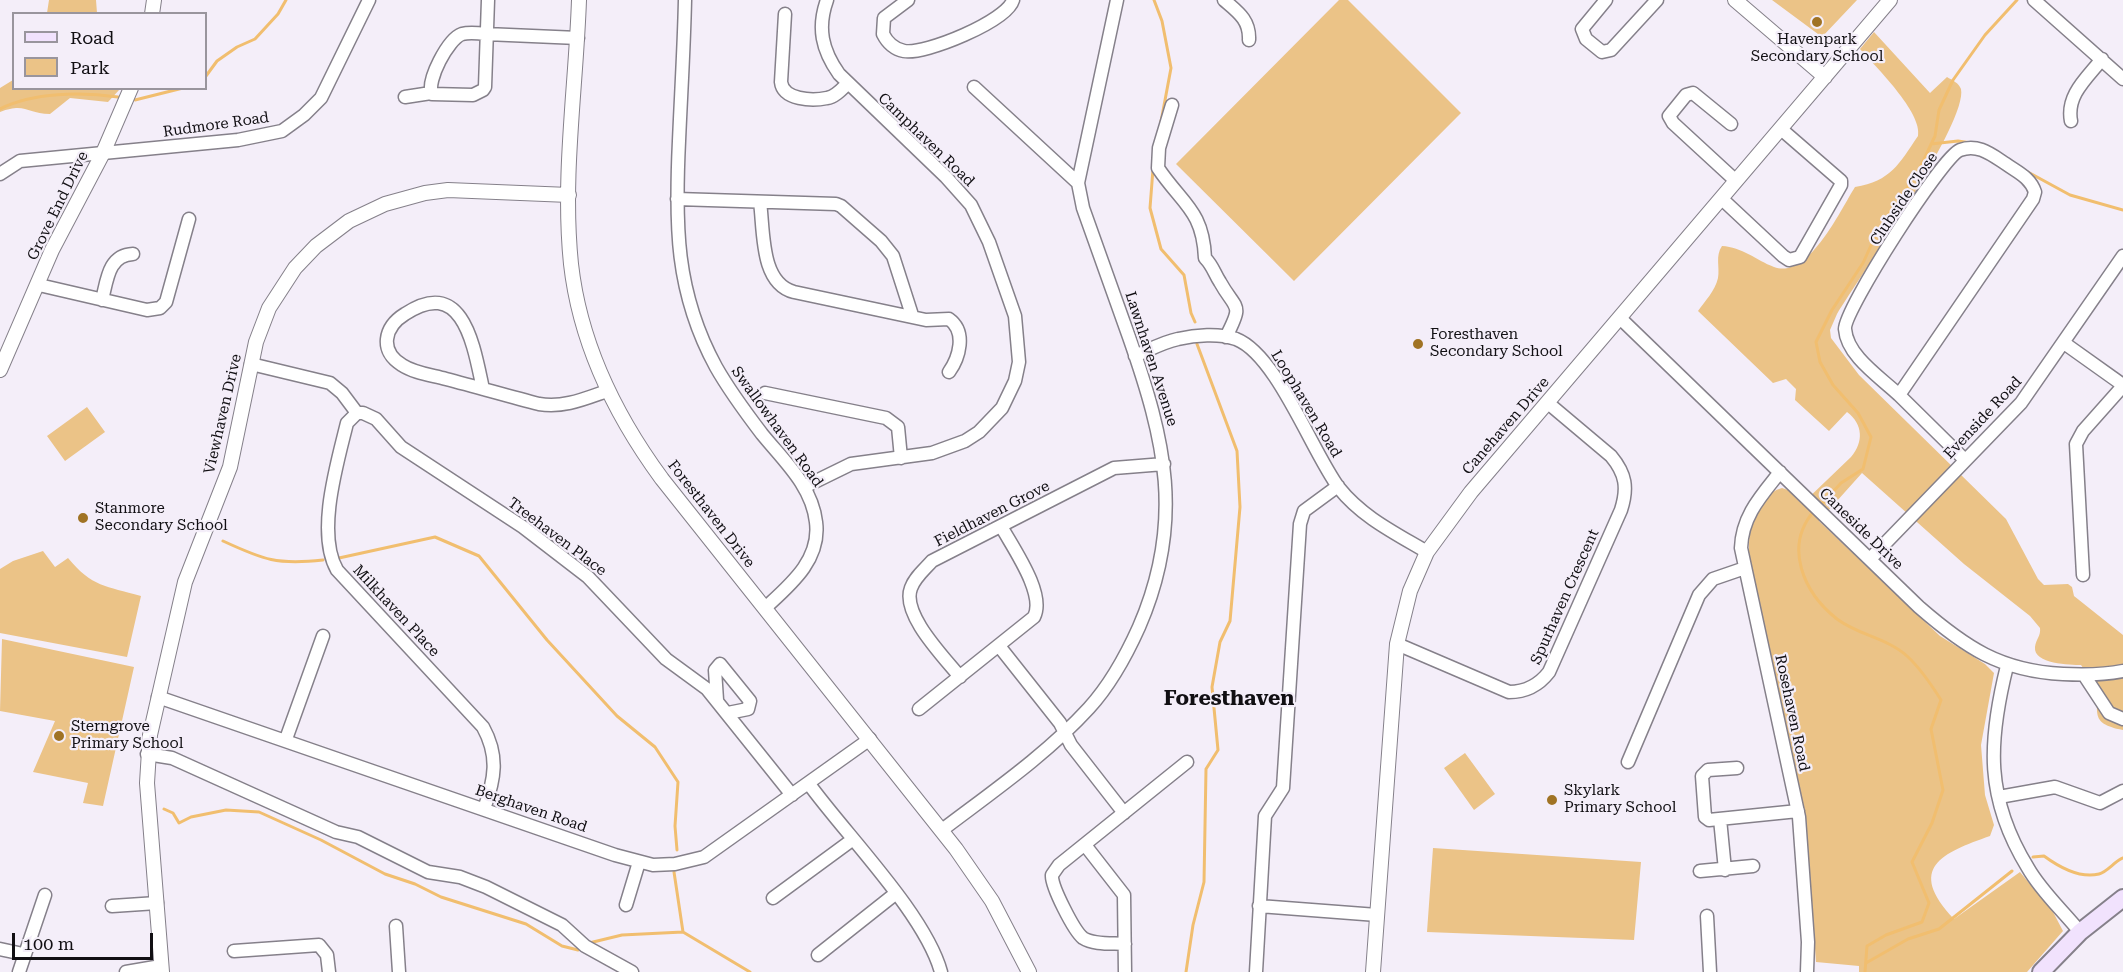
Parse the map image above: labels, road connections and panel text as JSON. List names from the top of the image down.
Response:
{
  "streets": {
    "street": [
      "Rudmore Road",
      "Camphaven Road",
      "Clubside Close",
      "Grove End Drive",
      "Lawnhaven Avenue",
      "Loophaven Road",
      "Viewhaven Drive",
      "Evenside Road",
      "Canehaven Drive",
      "Swallowhaven Road",
      "Foresthaven Drive",
      "Fieldhaven Grove",
      "Caneside Drive",
      "Treehaven Place",
      "Spurhaven Crescent",
      "Milkhaven Place",
      "Rosehaven Road",
      "Berghaven Road"
    ]
  },
  "crossings": [
    ["Rudmore Road", "Grove End Drive"],
    ["Camphaven Road", "Swallowhaven Road"],
    ["Clubside Close", "Evenside Road"],
    ["Lawnhaven Avenue", "Loophaven Road"],
    ["Lawnhaven Avenue", "Foresthaven Drive"],
    ["Lawnhaven Avenue", "Fieldhaven Grove"],
    ["Loophaven Road", "Canehaven Drive"],
    ["Viewhaven Drive", "Foresthaven Drive"],
    ["Viewhaven Drive", "Berghaven Road"],
    ["Evenside Road", "Caneside Drive"],
    ["Canehaven Drive", "Caneside Drive"],
    ["Canehaven Drive", "Spurhaven Crescent"],
    ["Swallowhaven Road", "Foresthaven Drive"],
    ["Foresthaven Drive", "Berghaven Road"],
    ["Caneside Drive", "Rosehaven Road"],
    ["Treehaven Place", "Milkhaven Place"],
    ["Treehaven Place", "Berghaven Road"],
    ["Milkhaven Place", "Berghaven Road"]
  ],
  "districts": ["Foresthaven"],
  "places": [
    "Havenpark Secondary School",
    "Foresthaven Secondary School",
    "Stanmore Secondary School",
    "Sterngrove Primary School",
    "Skylark Primary School"
  ],
  "legend": ["Road", "Park"],
  "scale_bar": "100 m"
}
